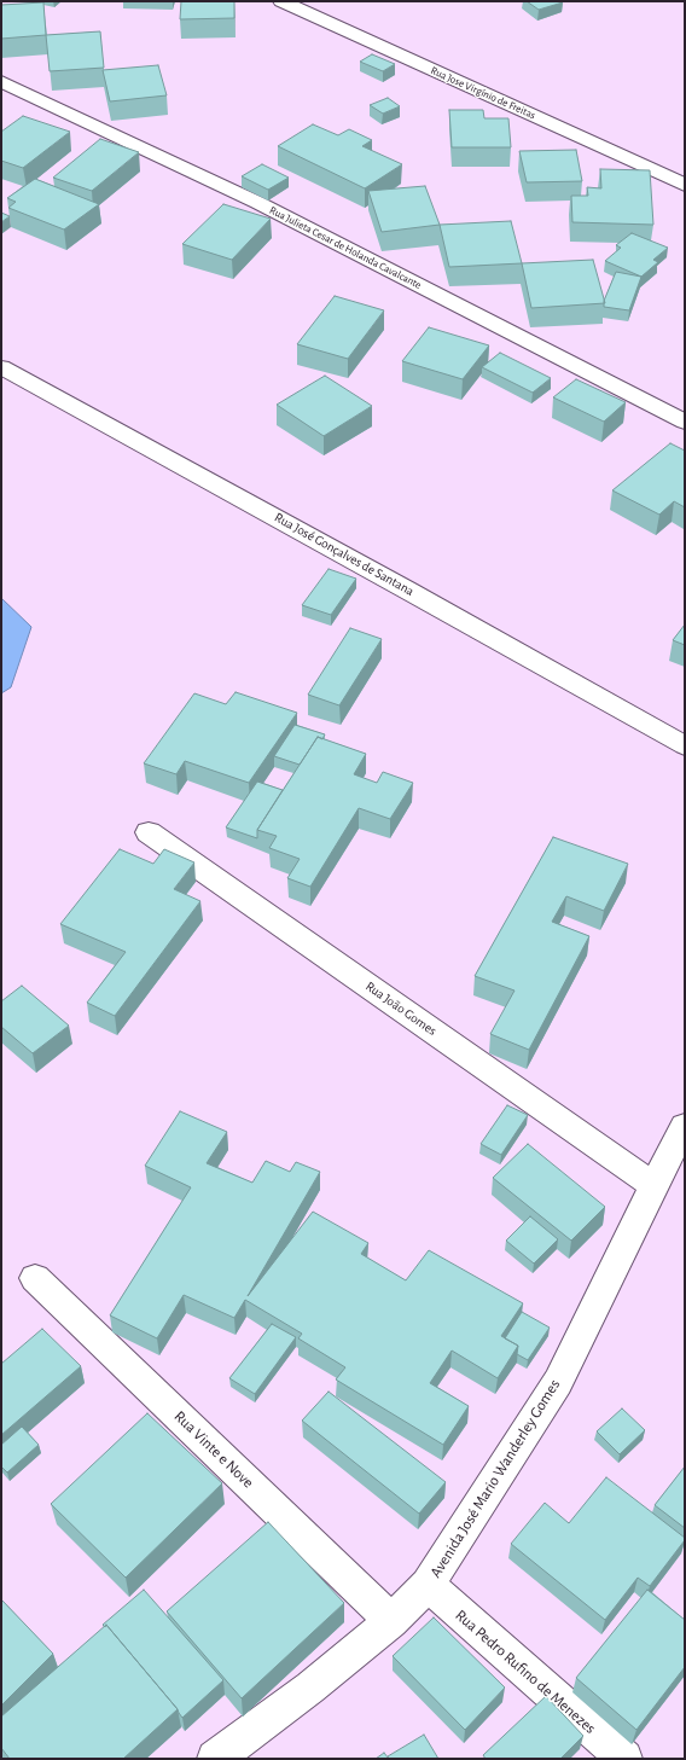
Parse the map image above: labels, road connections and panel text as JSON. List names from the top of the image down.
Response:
{
  "streets": {
    "street": [
      "Rua Jose Virgínio de Freitas",
      "Rua Julieta Cesar de Holanda Cavalcante",
      "Rua José Gonçalves de Santana",
      "Rua João Gomes",
      "Rua Vinte e Nove",
      "Avenida José Mario Wanderley Gomes",
      "Rua Pedro Rufino de Menezes"
    ]
  },
  "crossings": [
    ["Rua João Gomes", "Avenida José Mario Wanderley Gomes"],
    ["Rua Vinte e Nove", "Avenida José Mario Wanderley Gomes"],
    ["Avenida José Mario Wanderley Gomes", "Rua Pedro Rufino de Menezes"]
  ]
}
